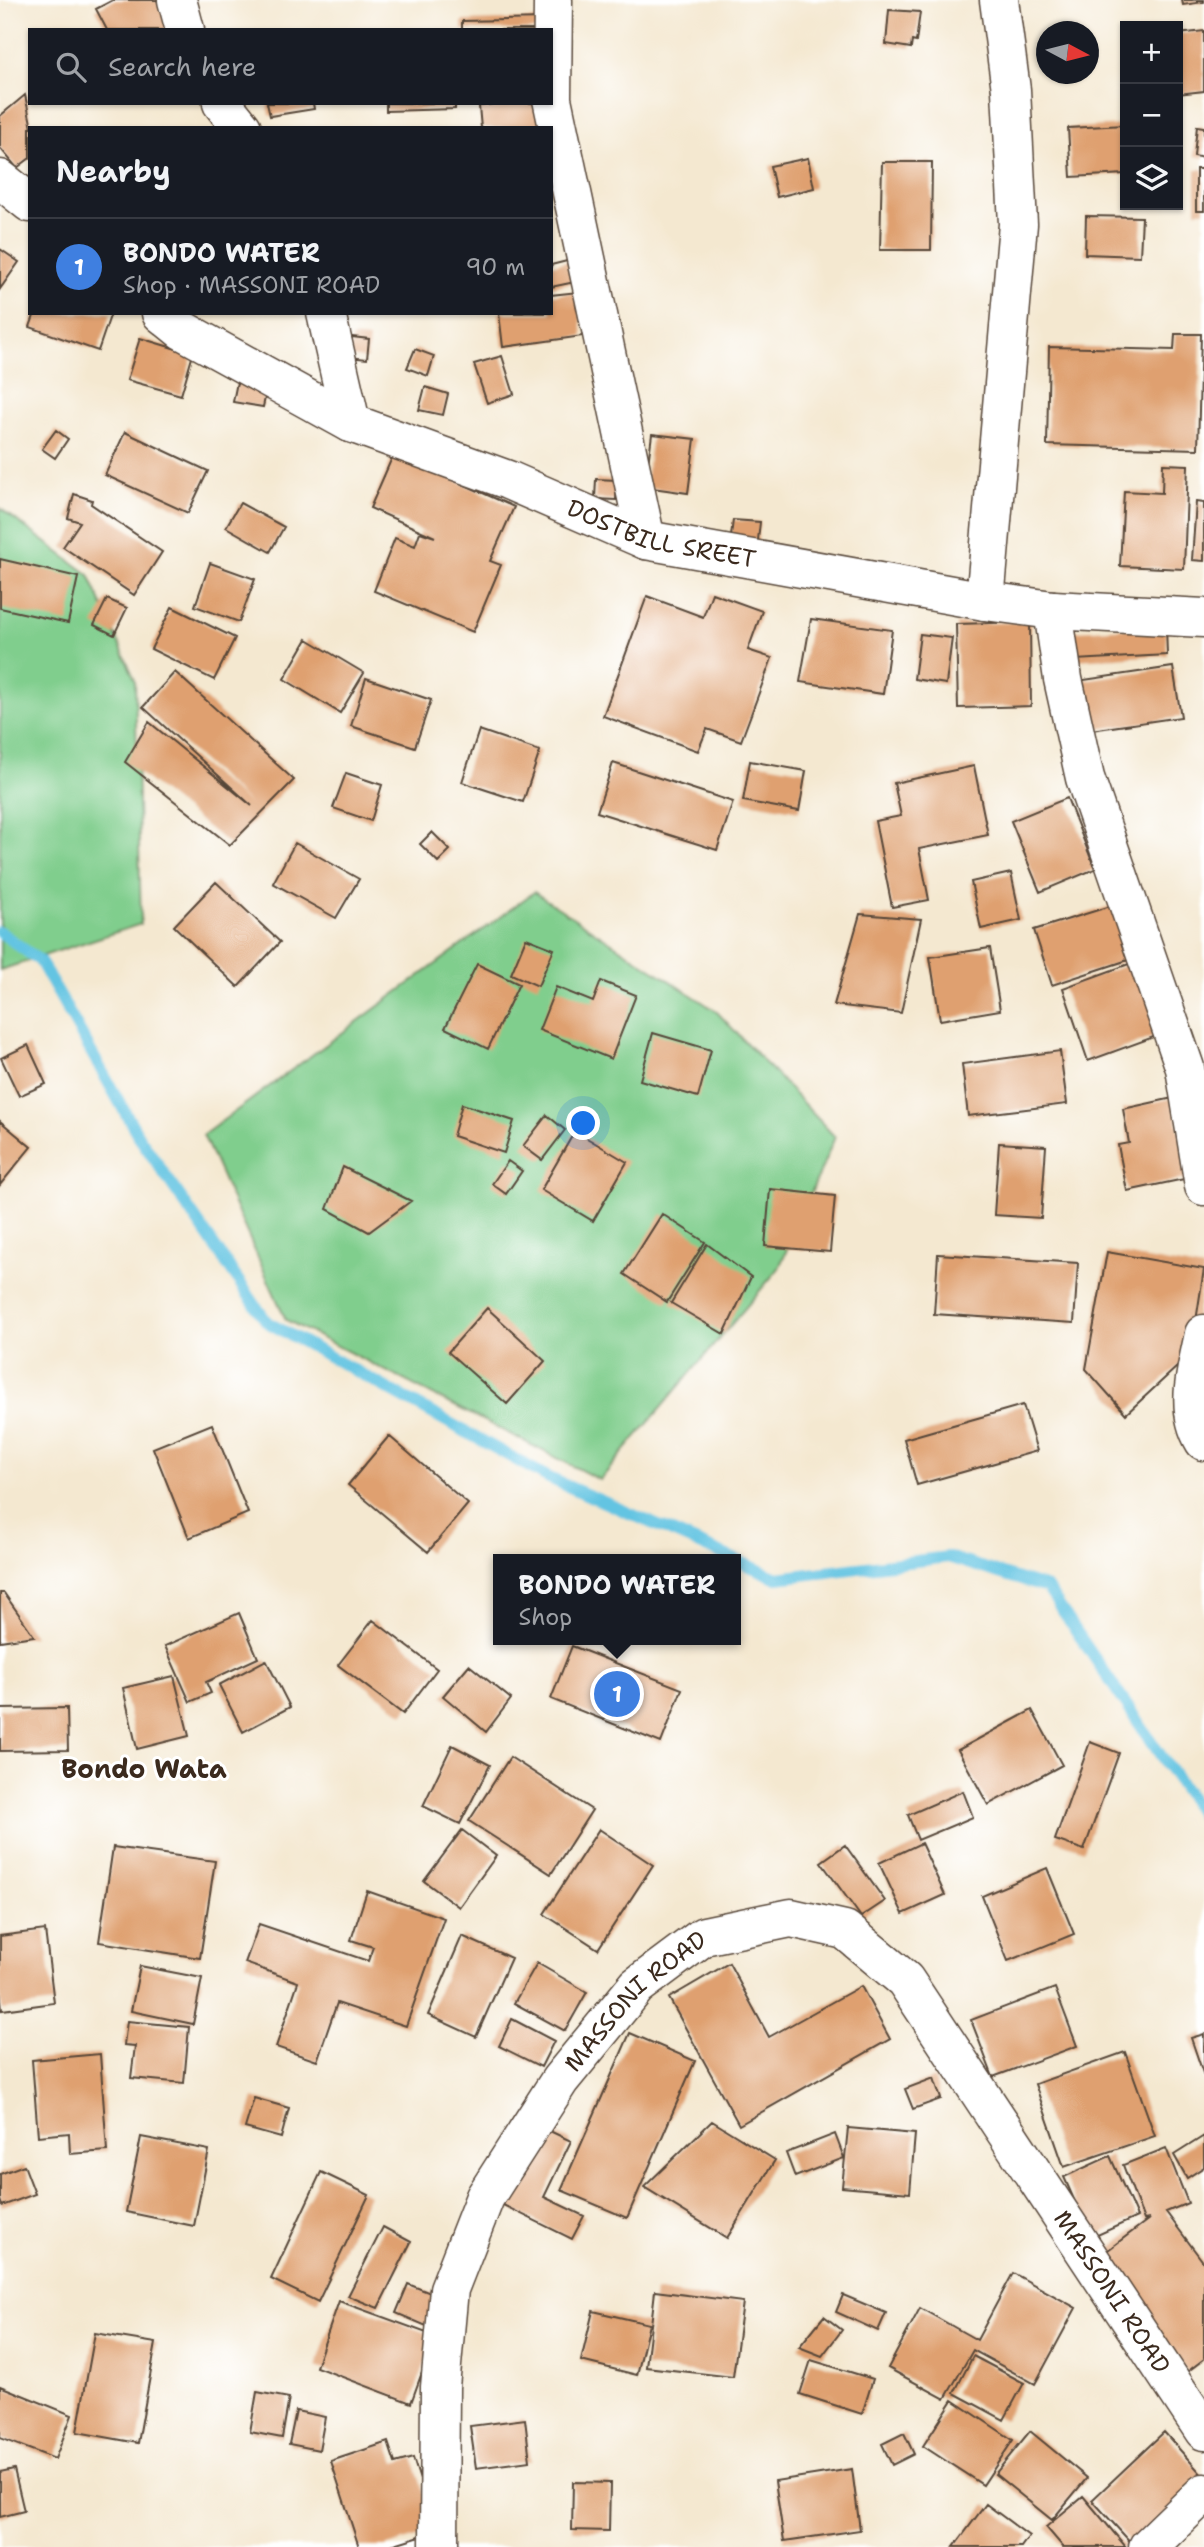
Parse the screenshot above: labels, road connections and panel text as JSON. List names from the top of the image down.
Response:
{
  "streets": {
    "street": ["DOSTBILL SREET", "MASSONI ROAD"]
  },
  "districts": ["Bondo Wata"],
  "north": "right",
  "page": {
    "map_buttons": ["+", "−"],
    "search": "Search here",
    "heading": "Nearby",
    "list": [
      {
        "mark": "1",
        "name": "BONDO WATER",
        "note": "Shop · MASSONI ROAD",
        "value": "90 m"
      }
    ],
    "popup": ["BONDO WATER", "Shop"],
    "pins": "1"
  }
}
